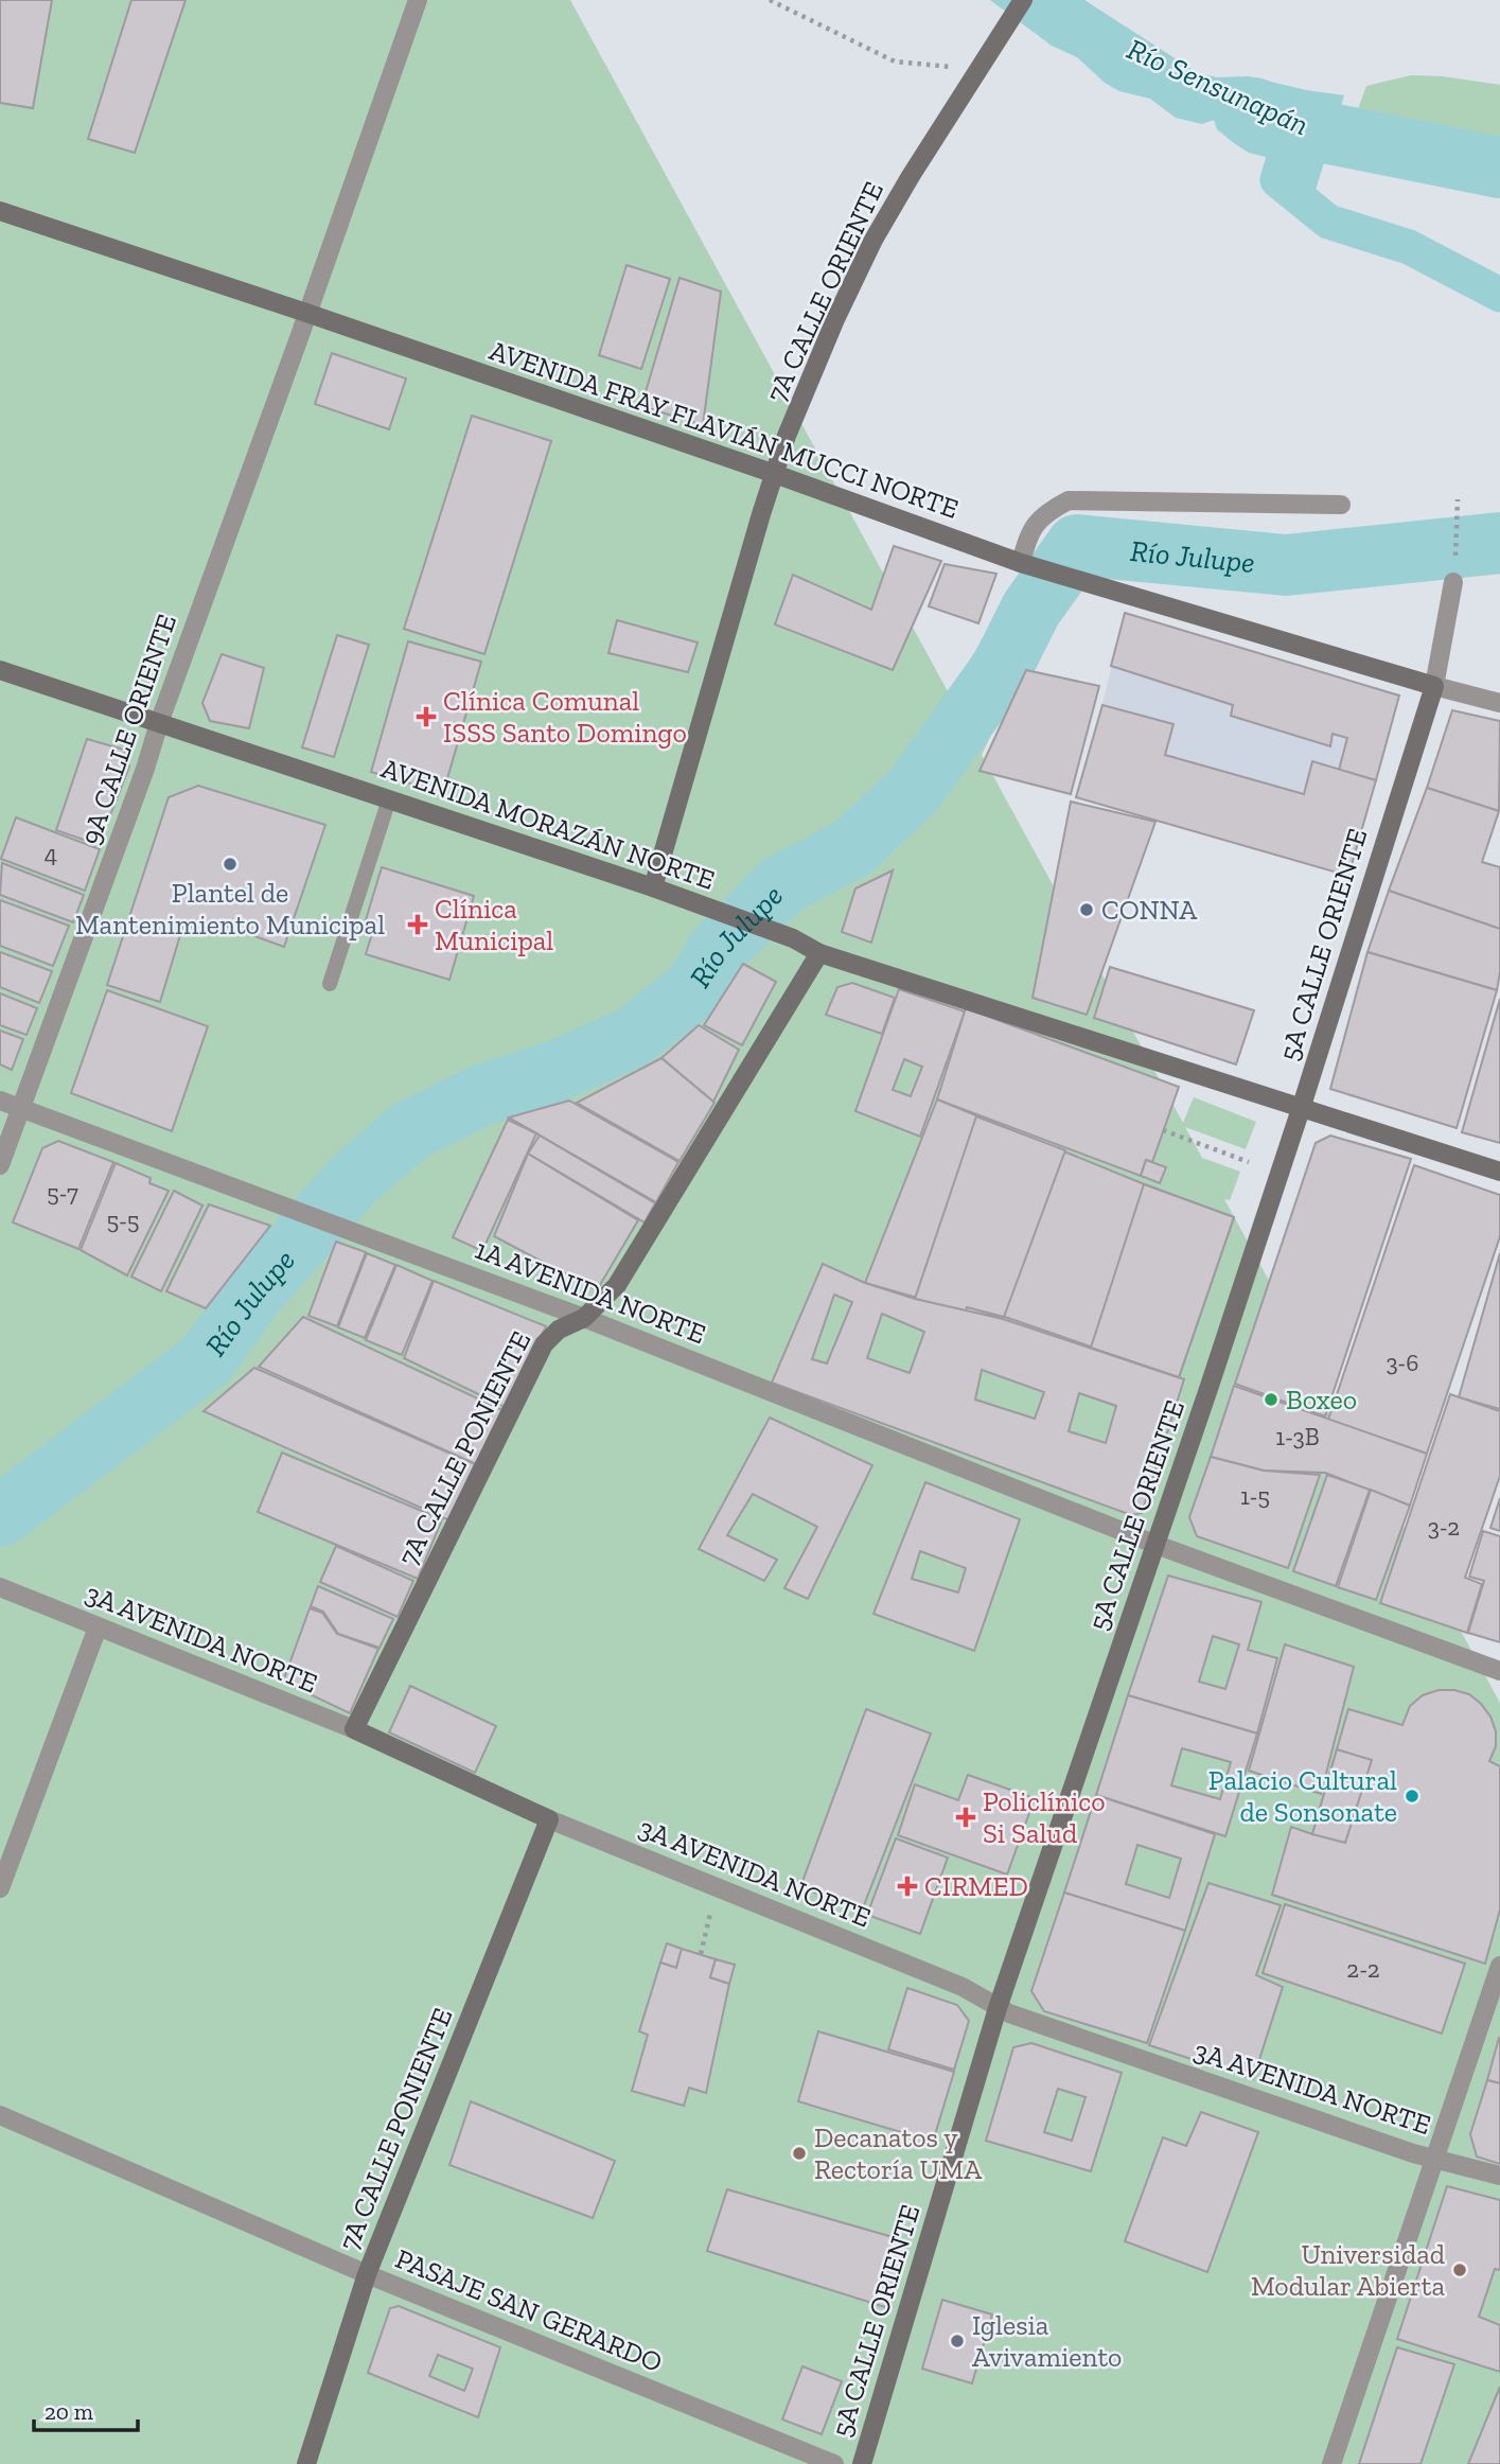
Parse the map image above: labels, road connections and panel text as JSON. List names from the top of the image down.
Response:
{
  "streets": {
    "main road": [
      "7A CALLE ORIENTE",
      "AVENIDA FRAY FLAVIÁN MUCCI NORTE",
      "AVENIDA MORAZÁN NORTE",
      "5A CALLE ORIENTE",
      "7A CALLE PONIENTE",
      "3A AVENIDA NORTE"
    ],
    "street": ["9A CALLE ORIENTE", "1A AVENIDA NORTE", "PASAJE SAN GERARDO"]
  },
  "crossings": [
    ["7A CALLE ORIENTE", "AVENIDA FRAY FLAVIÁN MUCCI NORTE"],
    ["7A CALLE ORIENTE", "AVENIDA MORAZÁN NORTE"],
    ["AVENIDA FRAY FLAVIÁN MUCCI NORTE", "9A CALLE ORIENTE"],
    ["AVENIDA FRAY FLAVIÁN MUCCI NORTE", "5A CALLE ORIENTE"],
    ["9A CALLE ORIENTE", "AVENIDA MORAZÁN NORTE"],
    ["9A CALLE ORIENTE", "1A AVENIDA NORTE"],
    ["AVENIDA MORAZÁN NORTE", "5A CALLE ORIENTE"],
    ["AVENIDA MORAZÁN NORTE", "7A CALLE PONIENTE"],
    ["5A CALLE ORIENTE", "1A AVENIDA NORTE"],
    ["5A CALLE ORIENTE", "3A AVENIDA NORTE"],
    ["1A AVENIDA NORTE", "7A CALLE PONIENTE"],
    ["7A CALLE PONIENTE", "3A AVENIDA NORTE"],
    ["7A CALLE PONIENTE", "PASAJE SAN GERARDO"]
  ],
  "water": ["Río Sensunapán", "Río Julupe"],
  "places": {
    "health": [
      "Clínica Comunal ISSS Santo Domingo",
      "Clínica Municipal",
      "Policlínico Si Salud",
      "CIRMED"
    ],
    "other": [
      "Plantel de Mantenimiento Municipal",
      "CONNA",
      "Boxeo",
      "Palacio Cultural de Sonsonate",
      "Decanatos y Rectoría UMA",
      "Universidad Modular Abierta",
      "Iglesia Avivamiento"
    ]
  },
  "house_numbers": [
    "4",
    "5-7",
    "5-5",
    "3-6",
    "1-3B",
    "1-5",
    "3-2",
    "2-2"
  ],
  "scale_bar": "20 m"
}
